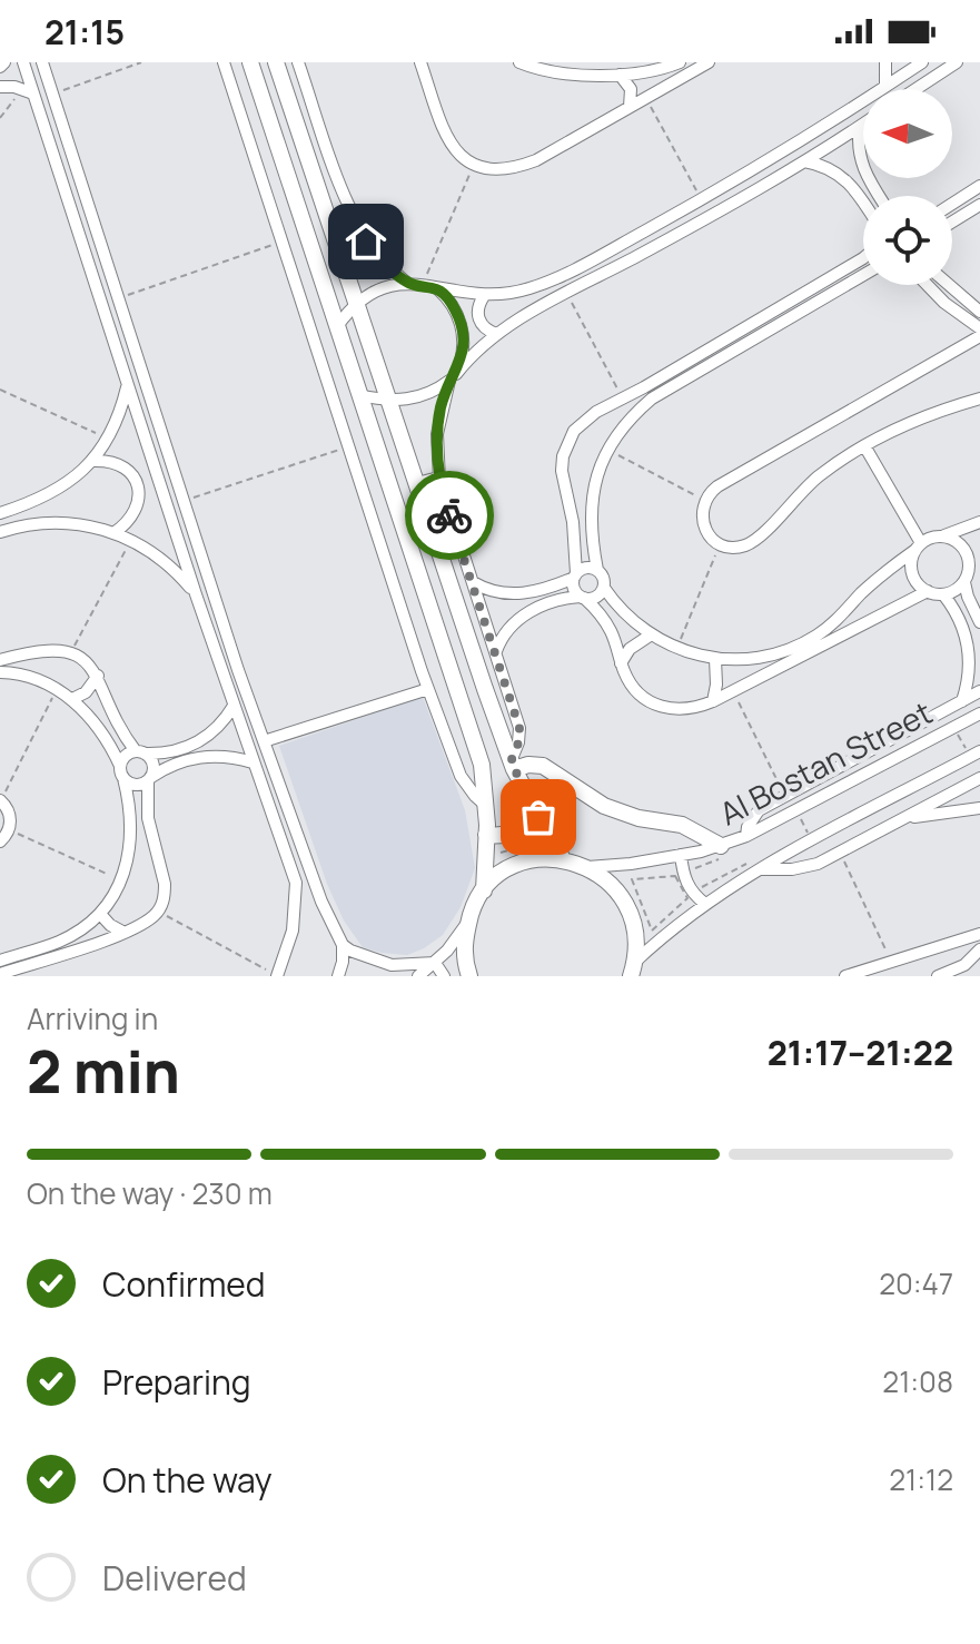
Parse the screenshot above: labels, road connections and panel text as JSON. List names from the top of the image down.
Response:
{
  "streets": {
    "street": ["Al Bostan Street"]
  },
  "north": "left",
  "page": {
    "status": "21:15",
    "heading": ["2 min", "Arriving in", "21:17–21:22"],
    "bar": "On the way · 230 m",
    "list": [
      ["Confirmed", "20:47"],
      ["Preparing", "21:08"],
      ["On the way", "21:12"],
      "Delivered"
    ]
  }
}
